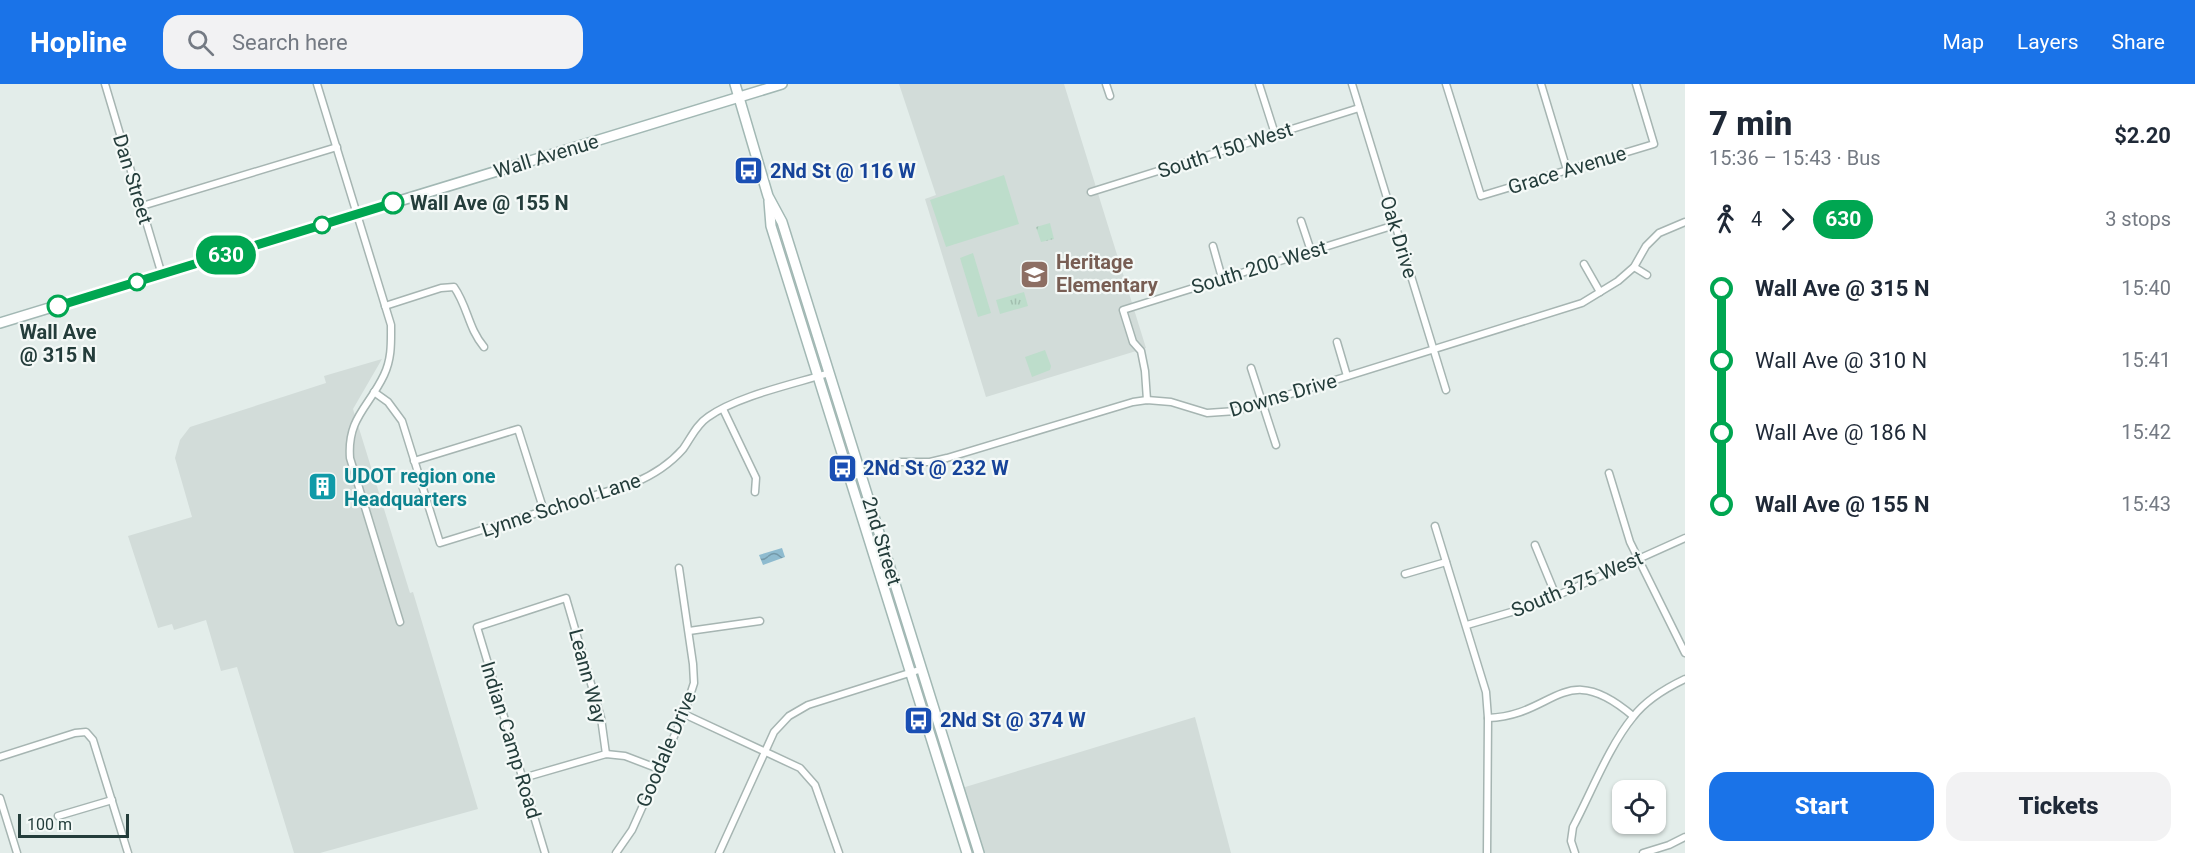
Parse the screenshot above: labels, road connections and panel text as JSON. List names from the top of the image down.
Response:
{
  "streets": {
    "main road": ["Wall Avenue", "2nd Street"],
    "street": [
      "South 150 West",
      "Grace Avenue",
      "Dan Street",
      "Oak Drive",
      "South 200 West",
      "Downs Drive",
      "Lynne School Lane",
      "South 375 West",
      "Leann Way",
      "Indian Camp Road",
      "Goodale Drive"
    ]
  },
  "crossings": [
    ["South 150 West", "Oak Drive"],
    ["Wall Avenue", "Dan Street"],
    ["Wall Avenue", "2nd Street"],
    ["Oak Drive", "South 200 West"],
    ["Oak Drive", "Downs Drive"],
    ["South 200 West", "Downs Drive"],
    ["Downs Drive", "2nd Street"],
    ["Lynne School Lane", "2nd Street"],
    ["Leann Way", "Indian Camp Road"]
  ],
  "places": {
    "bus stop": ["2Nd St @ 116 W", "2Nd St @ 232 W", "2Nd St @ 374 W"],
    "other": ["Wall Ave @ 155 N", "Wall Ave @ 315 N"],
    "school or university": ["Heritage Elementary"],
    "building": ["UDOT region one Headquarters"]
  },
  "lines": ["bus line 630"],
  "scale_bar": "100 m",
  "page": {
    "header": "Hopline",
    "search": "Search here",
    "nav": ["Map", "Layers", "Share"],
    "on_map": "630",
    "heading": ["7 min", "15:36 – 15:43 · Bus", "$2.20"],
    "legs": ["4", "630", "3 stops"],
    "list": [
      {
        "name": "Wall Ave @ 315 N",
        "value": "15:40"
      },
      {
        "name": "Wall Ave @ 310 N",
        "value": "15:41"
      },
      {
        "name": "Wall Ave @ 186 N",
        "value": "15:42"
      },
      {
        "name": "Wall Ave @ 155 N",
        "value": "15:43"
      }
    ],
    "buttons": ["Start", "Tickets"],
    "scale": "100 m"
  }
}
